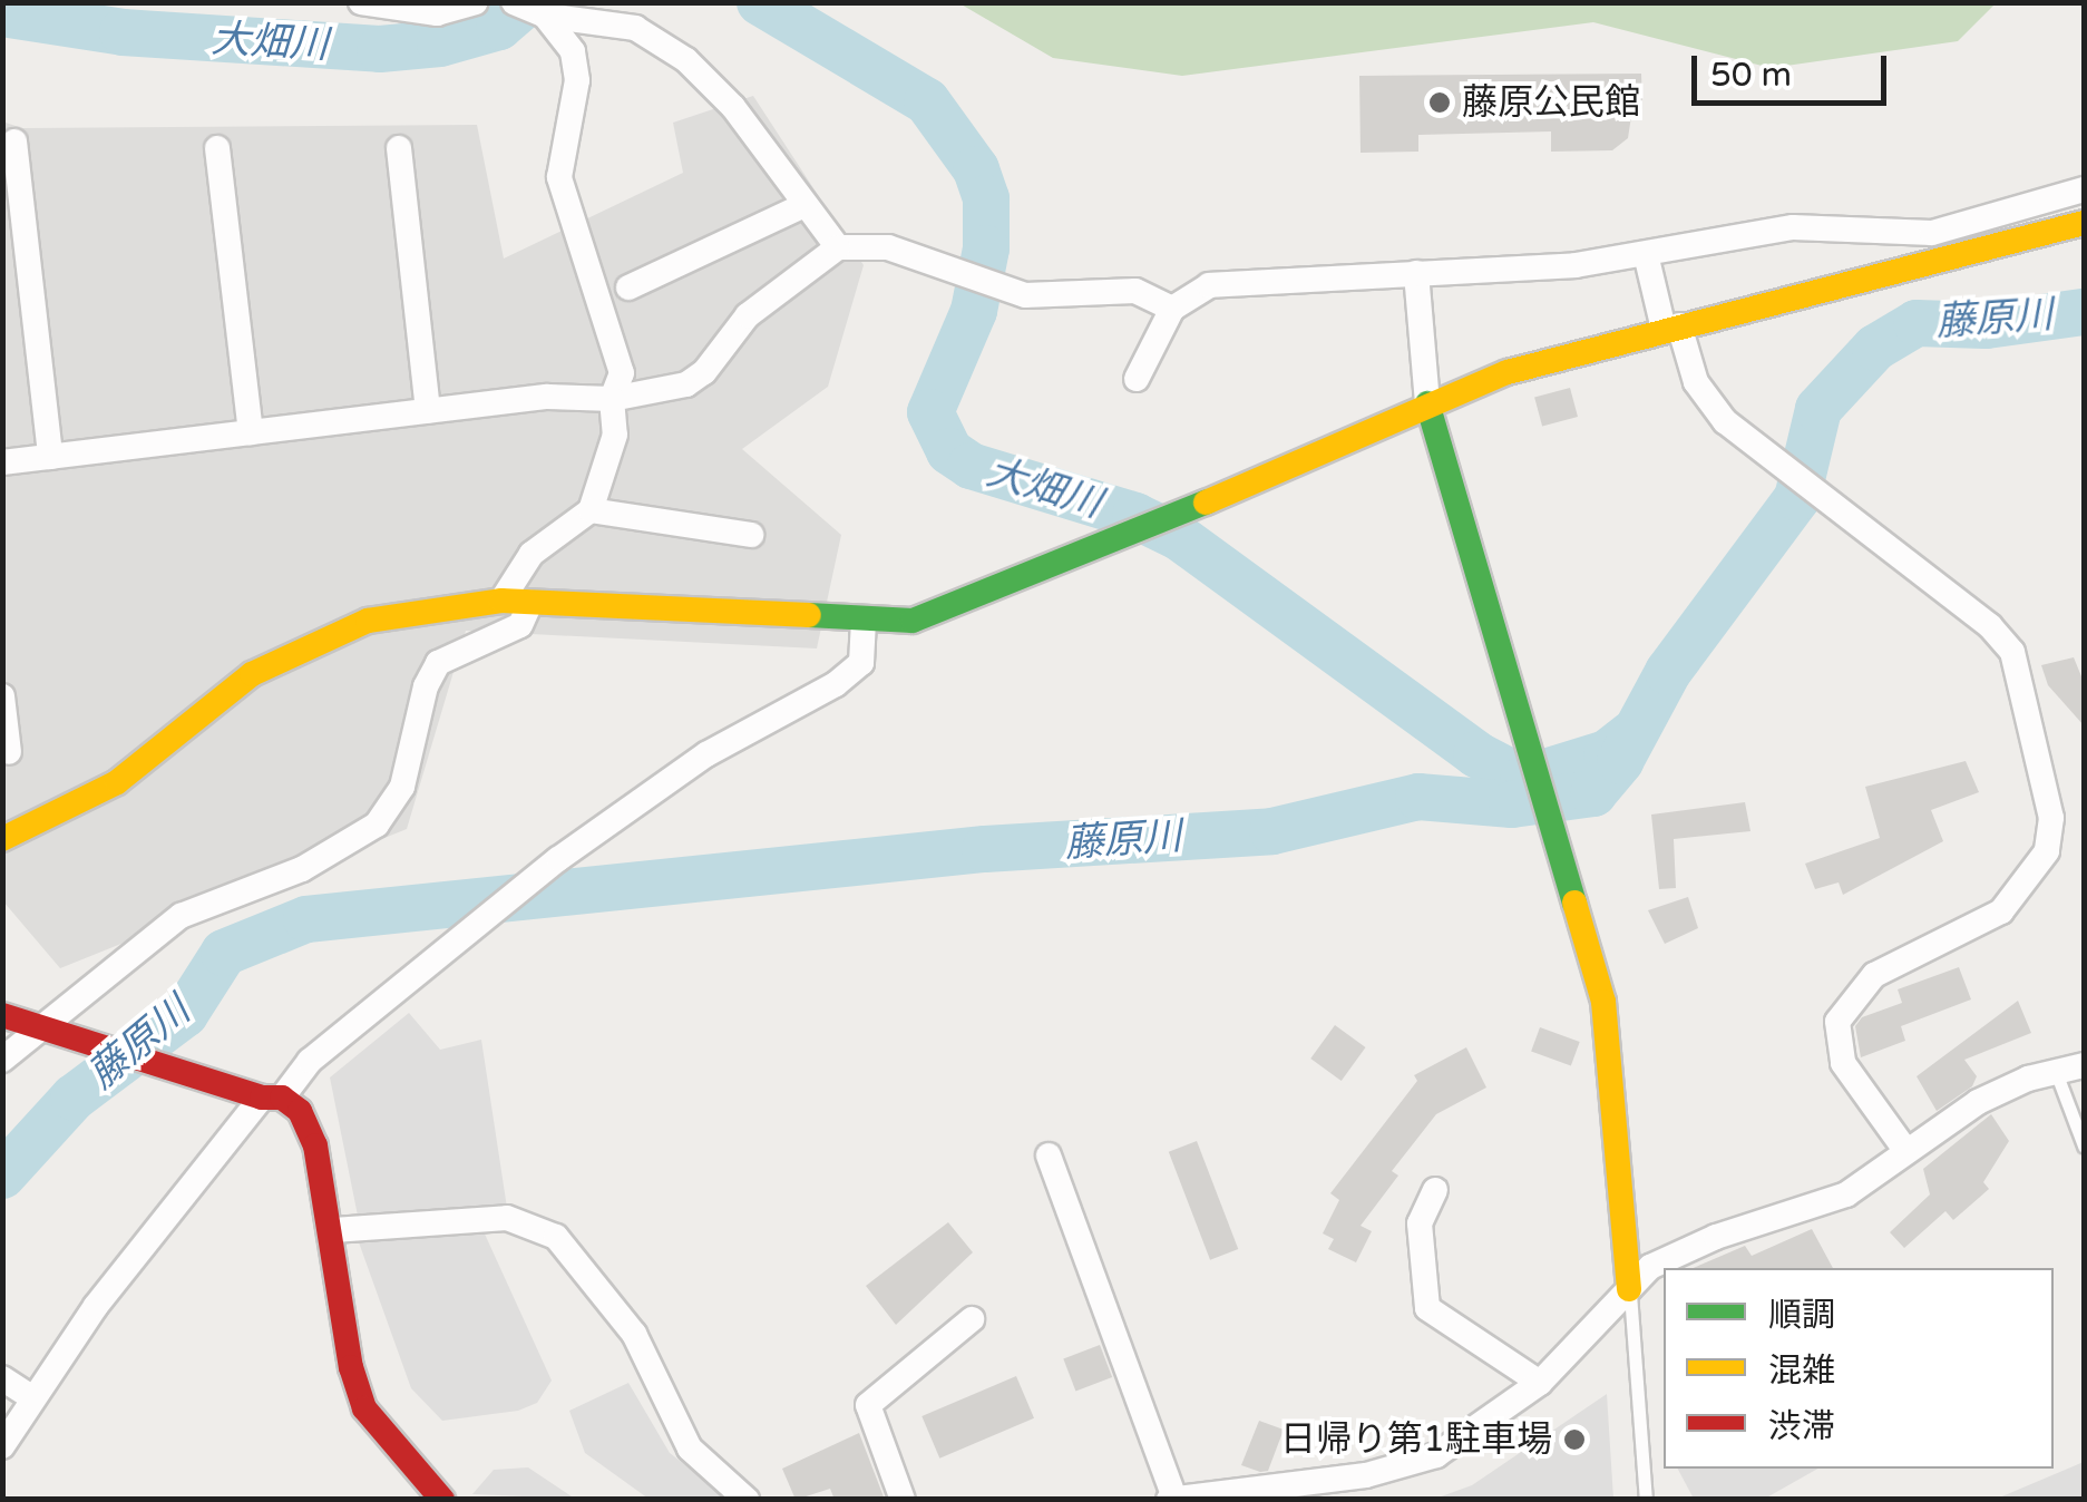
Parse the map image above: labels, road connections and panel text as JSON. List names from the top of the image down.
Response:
{
  "water": ["大畑川", "藤原川"],
  "places": ["藤原公民館", "日帰り第1駐車場"],
  "legend": ["順調", "混雑", "渋滞"],
  "scale_bar": "50 m"
}
